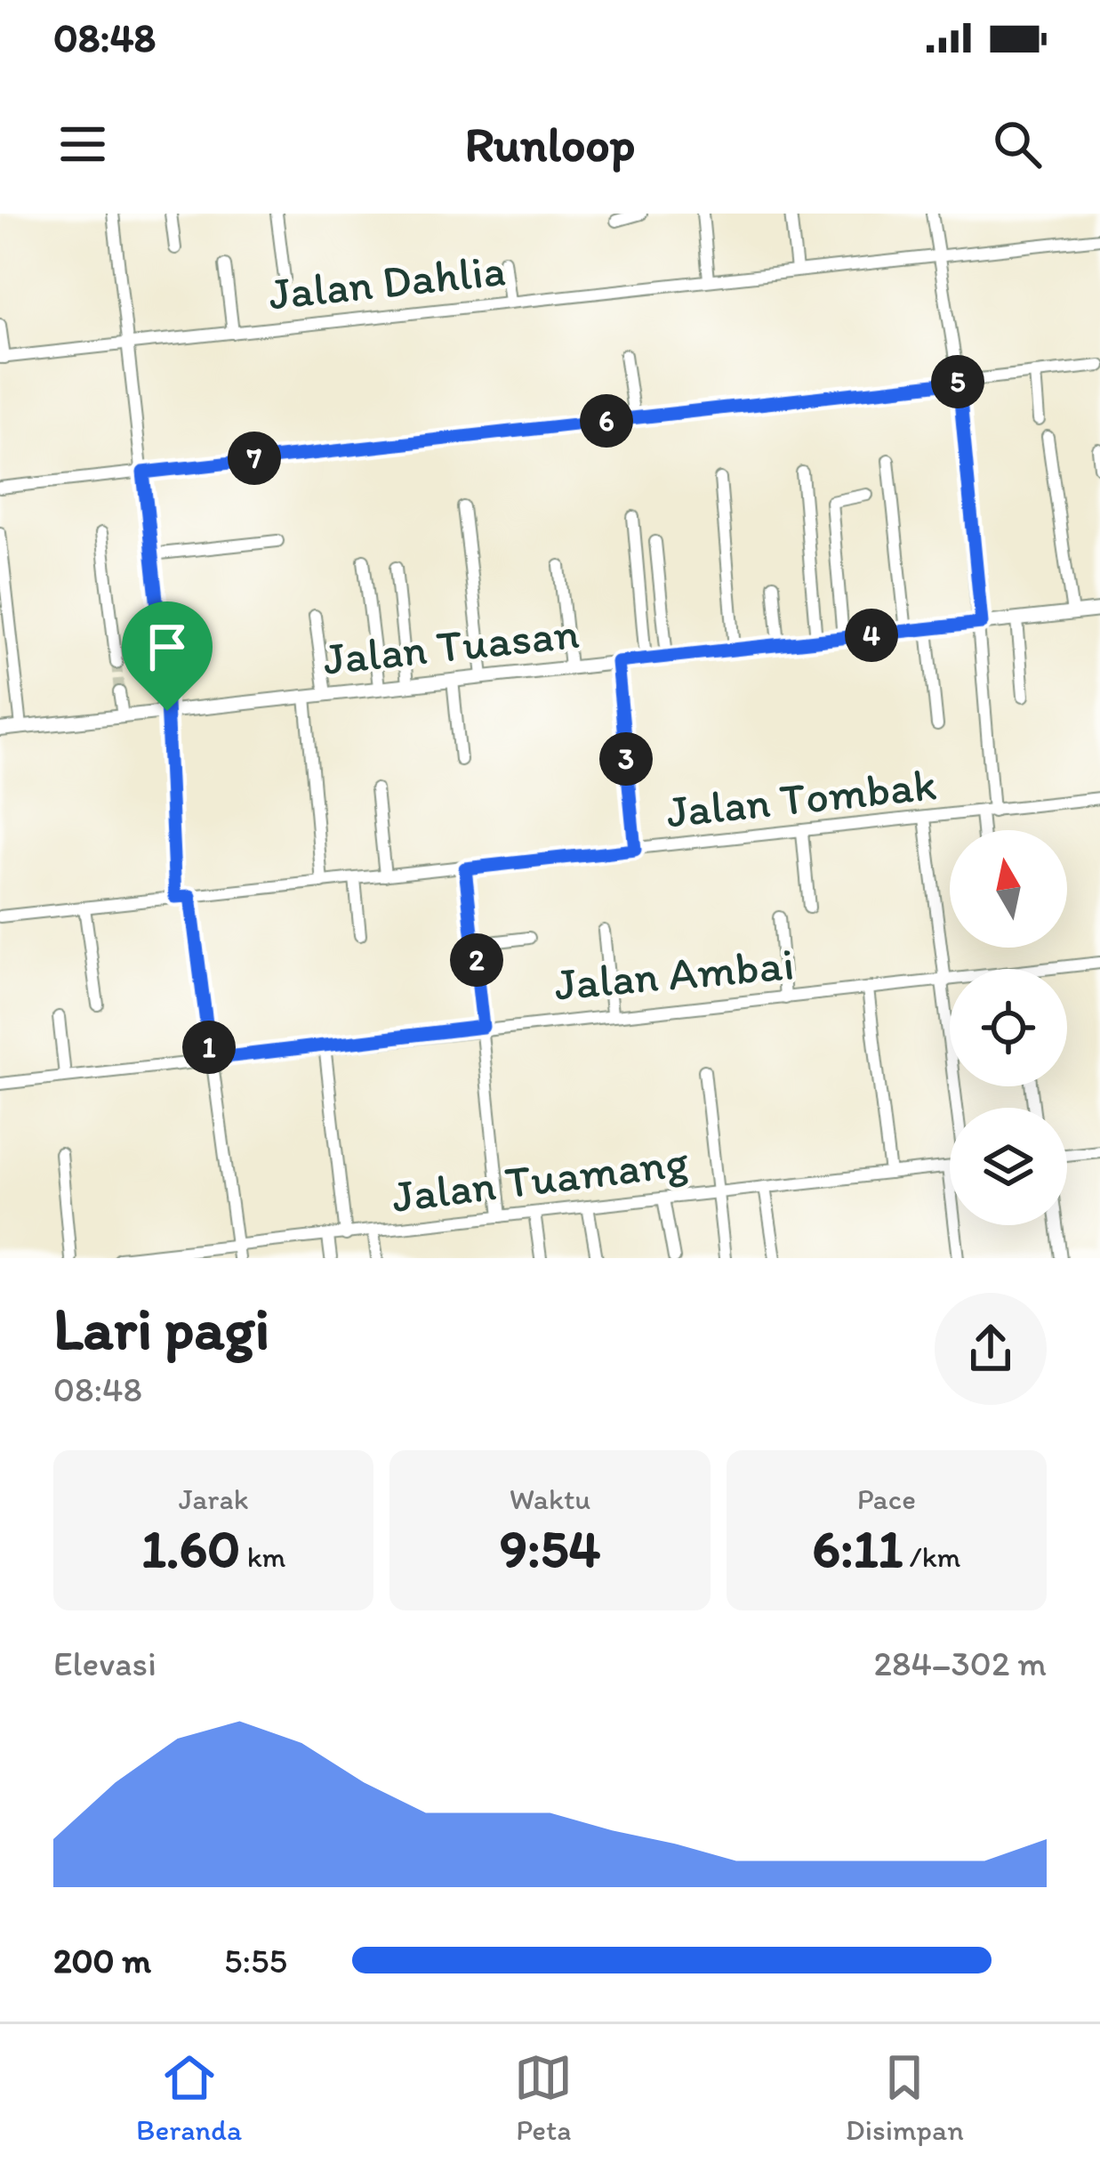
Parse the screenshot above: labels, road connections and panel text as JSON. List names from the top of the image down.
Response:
{
  "streets": {
    "street": [
      "Jalan Dahlia",
      "Jalan Tuasan",
      "Jalan Tombak",
      "Jalan Ambai",
      "Jalan Tuamang"
    ]
  },
  "north": "top",
  "page": {
    "status": "08:48",
    "header": "Runloop",
    "pins": [
      "5",
      "6",
      "7",
      "4",
      "3",
      "2",
      "1"
    ],
    "heading": ["Lari pagi", "08:48"],
    "stats": [
      ["Jarak", "1.60 km"],
      ["Waktu", "9:54"],
      ["Pace", "6:11 /km"]
    ],
    "chart": ["Elevasi", "284–302 m"],
    "list": [
      {
        "name": "200 m",
        "note": "5:55"
      }
    ],
    "tabs": ["Beranda", "Peta", "Disimpan"]
  }
}
